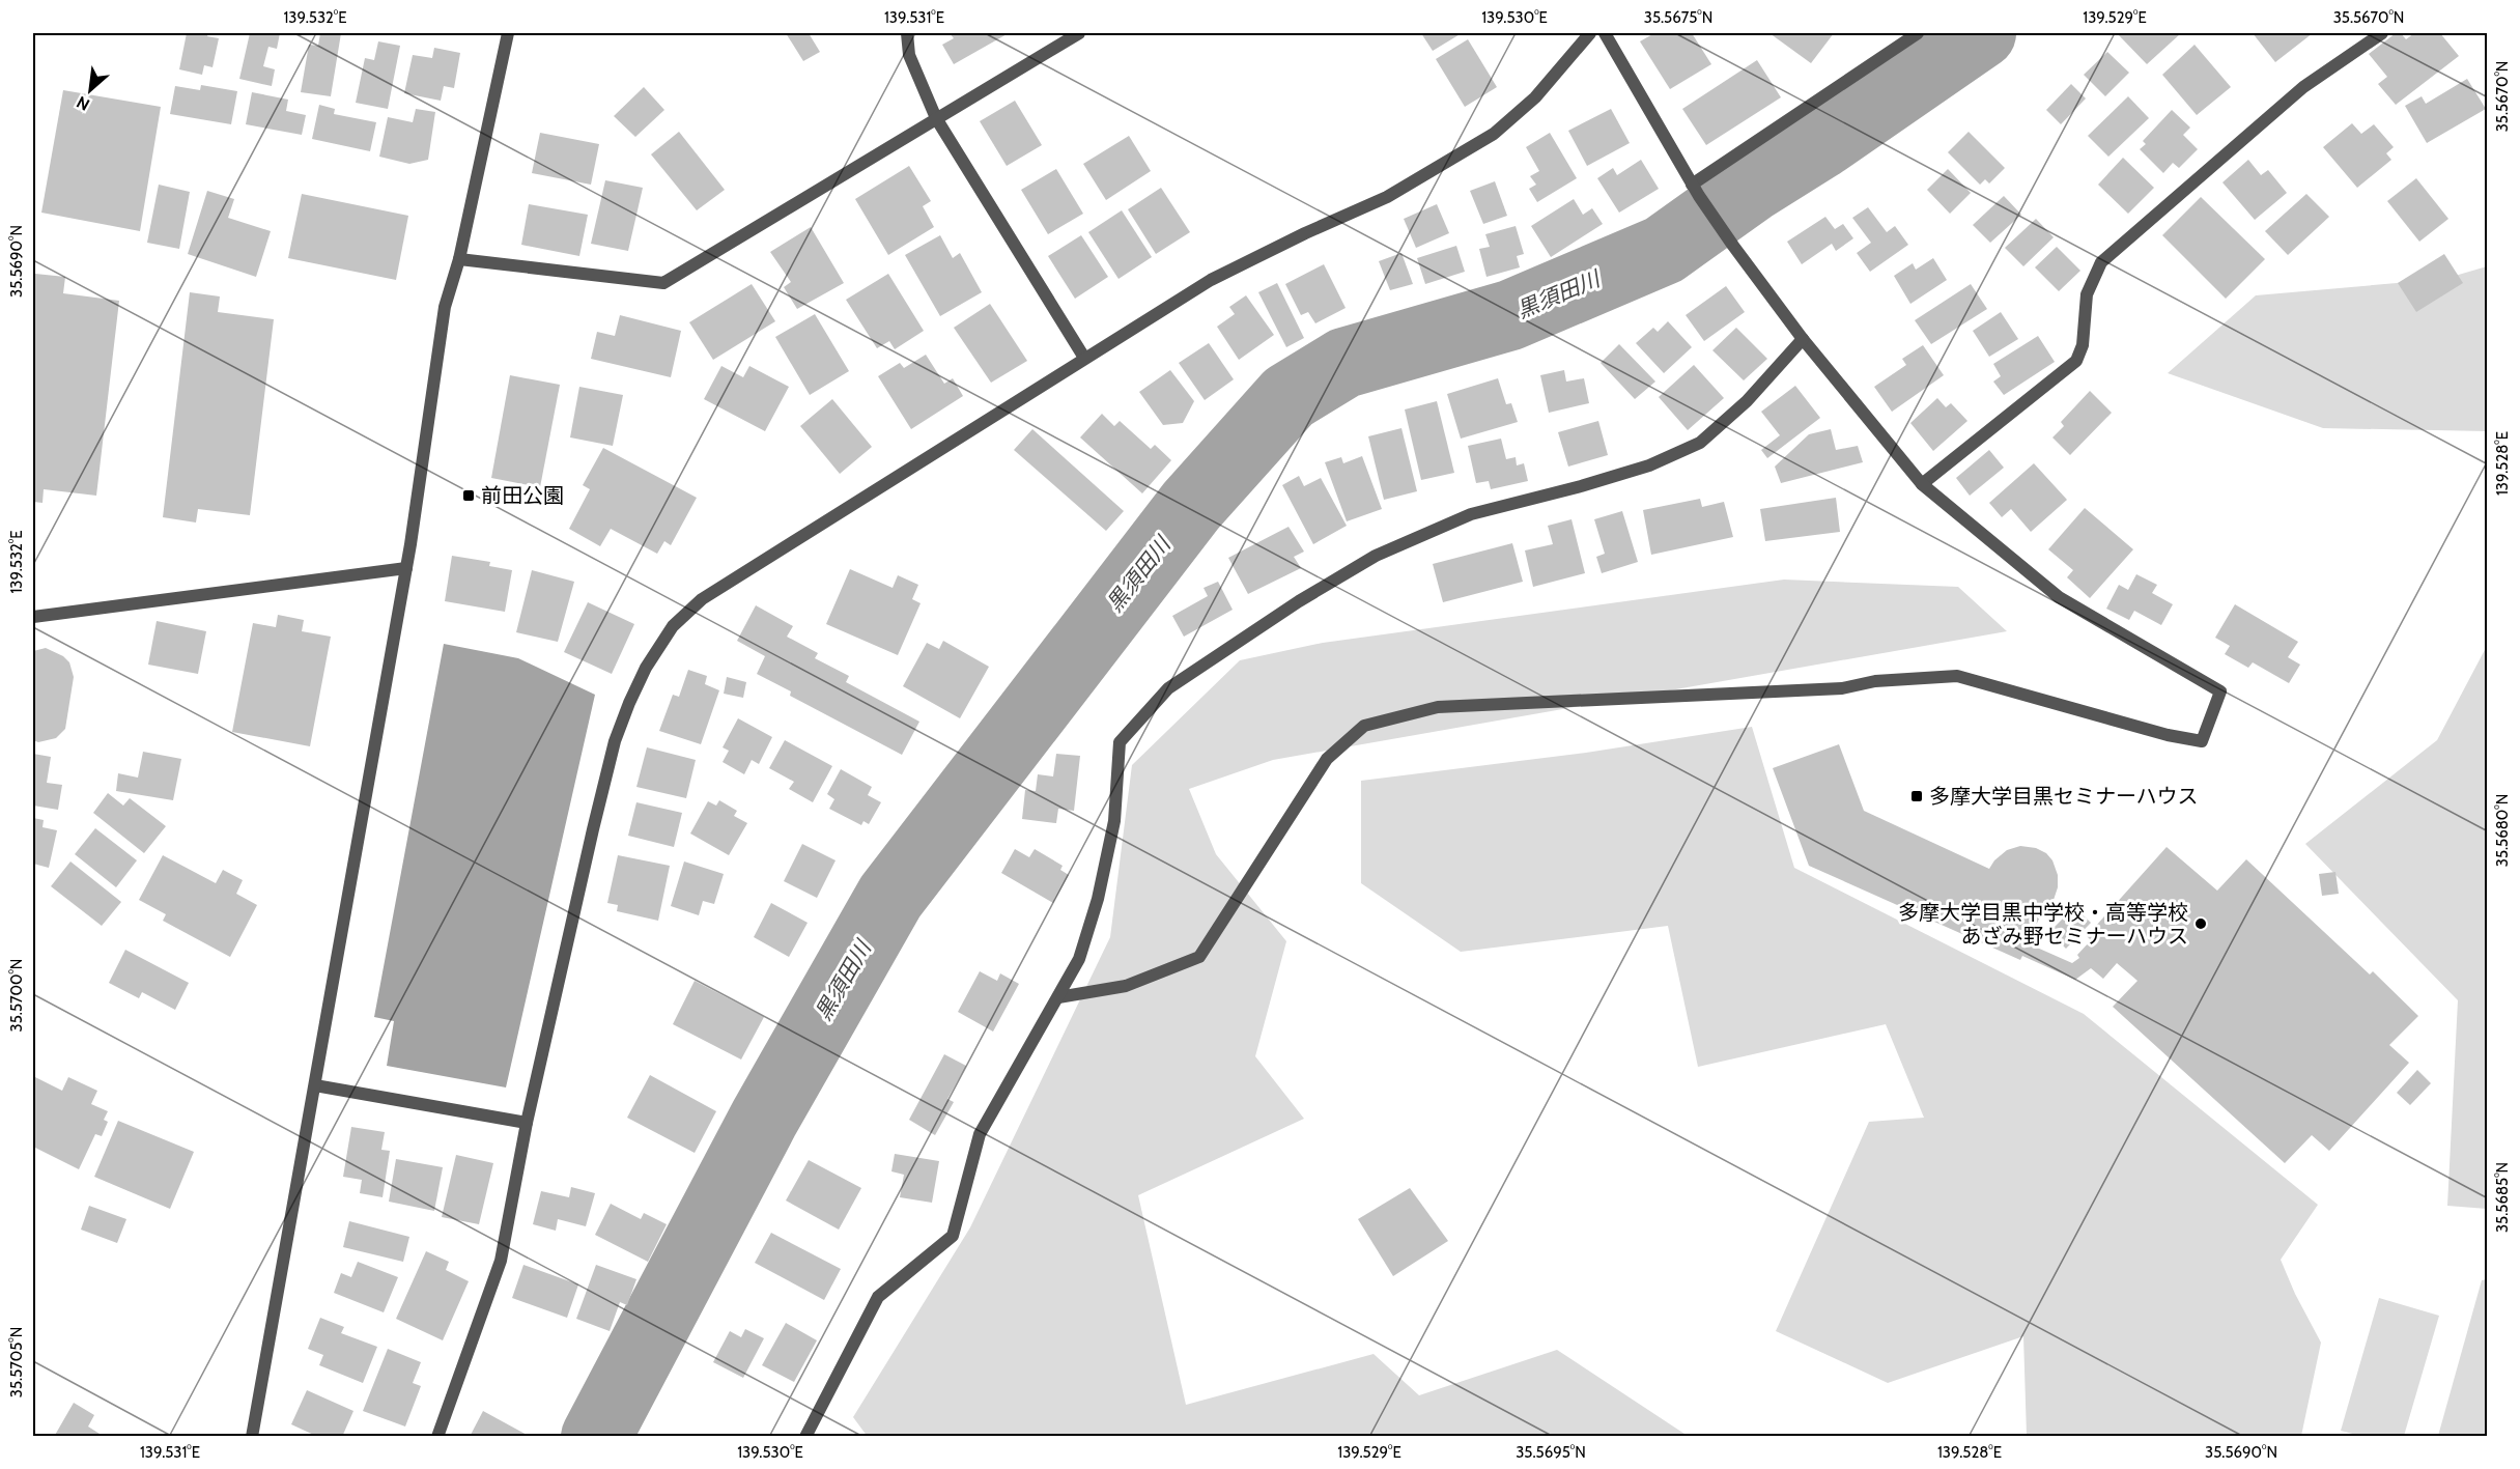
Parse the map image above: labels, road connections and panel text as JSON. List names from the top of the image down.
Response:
{
  "water": ["黒須田川"],
  "places": {
    "transit": ["前田公園", "多摩大学目黒セミナーハウス"],
    "other": ["多摩大学目黒中学校・高等学校 あざみ野セミナーハウス"]
  },
  "north": "bottom left",
  "coordinates": [
    "139.532°E",
    "139.531°E",
    "139.530°E",
    "35.5675°N",
    "139.529°E",
    "35.5670°N",
    "35.5690°N",
    "139.528°E",
    "35.5680°N",
    "35.5700°N",
    "35.5685°N",
    "35.5705°N",
    "35.5695°N"
  ]
}
